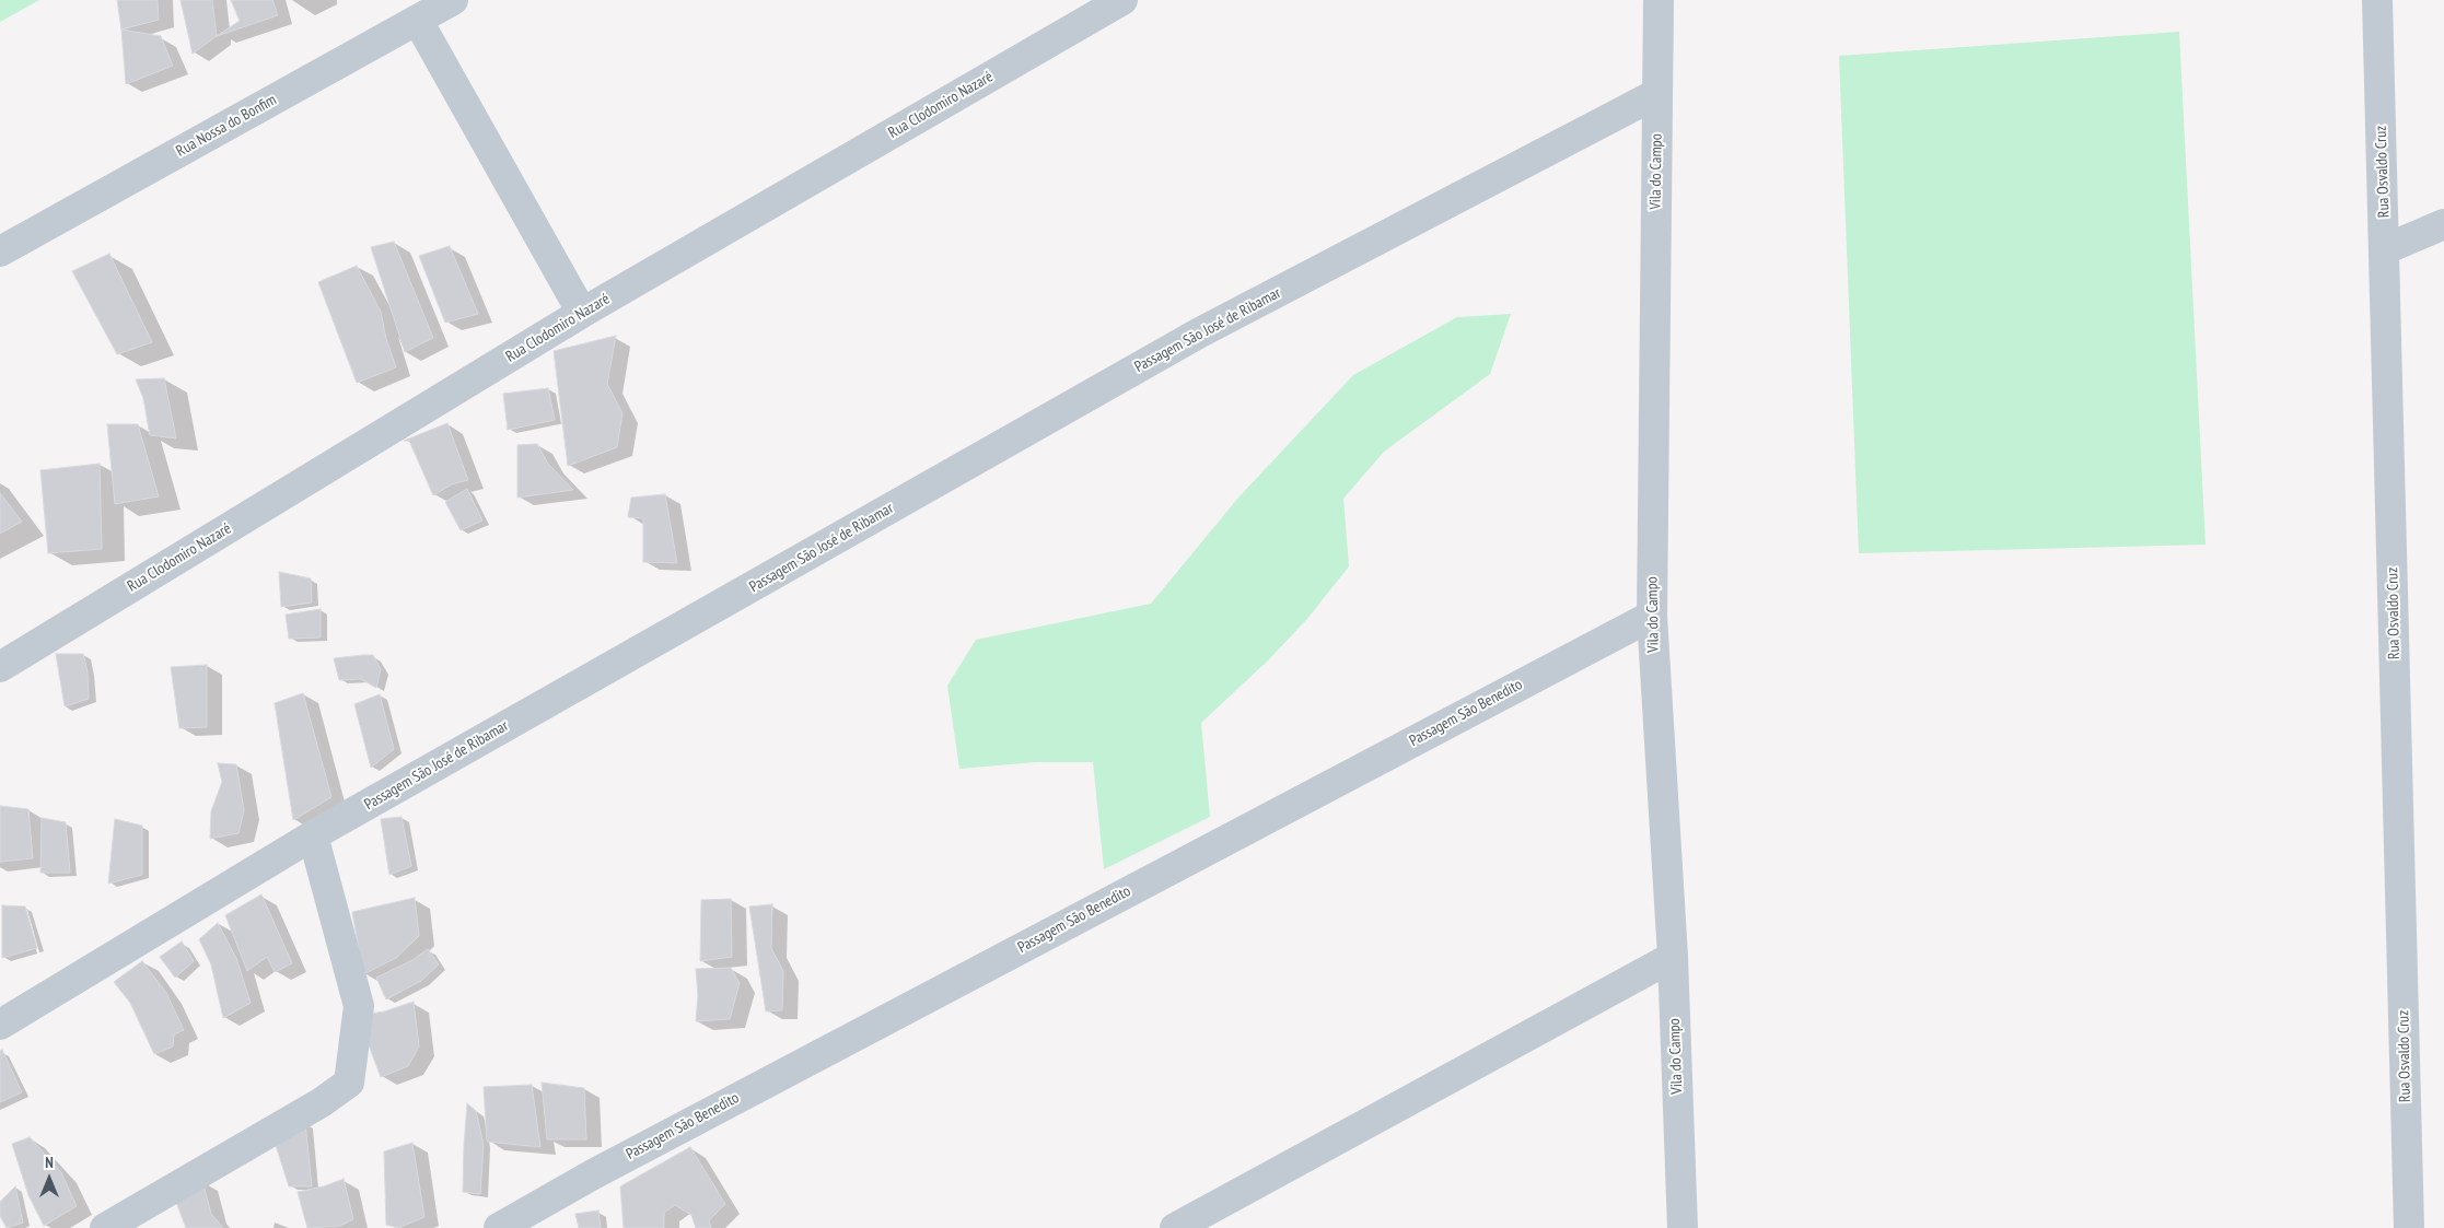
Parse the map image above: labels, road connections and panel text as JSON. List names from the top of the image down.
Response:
{
  "streets": {
    "street": [
      "Rua Clodomiro Nazaré",
      "Rua Nossa do Bonfim",
      "Vila do Campo",
      "Rua Osvaldo Cruz",
      "Passagem São José de Ribamar",
      "Passagem São Benedito"
    ]
  },
  "crossings": [
    ["Vila do Campo", "Passagem São José de Ribamar"],
    ["Vila do Campo", "Passagem São Benedito"]
  ],
  "north": "top"
}
